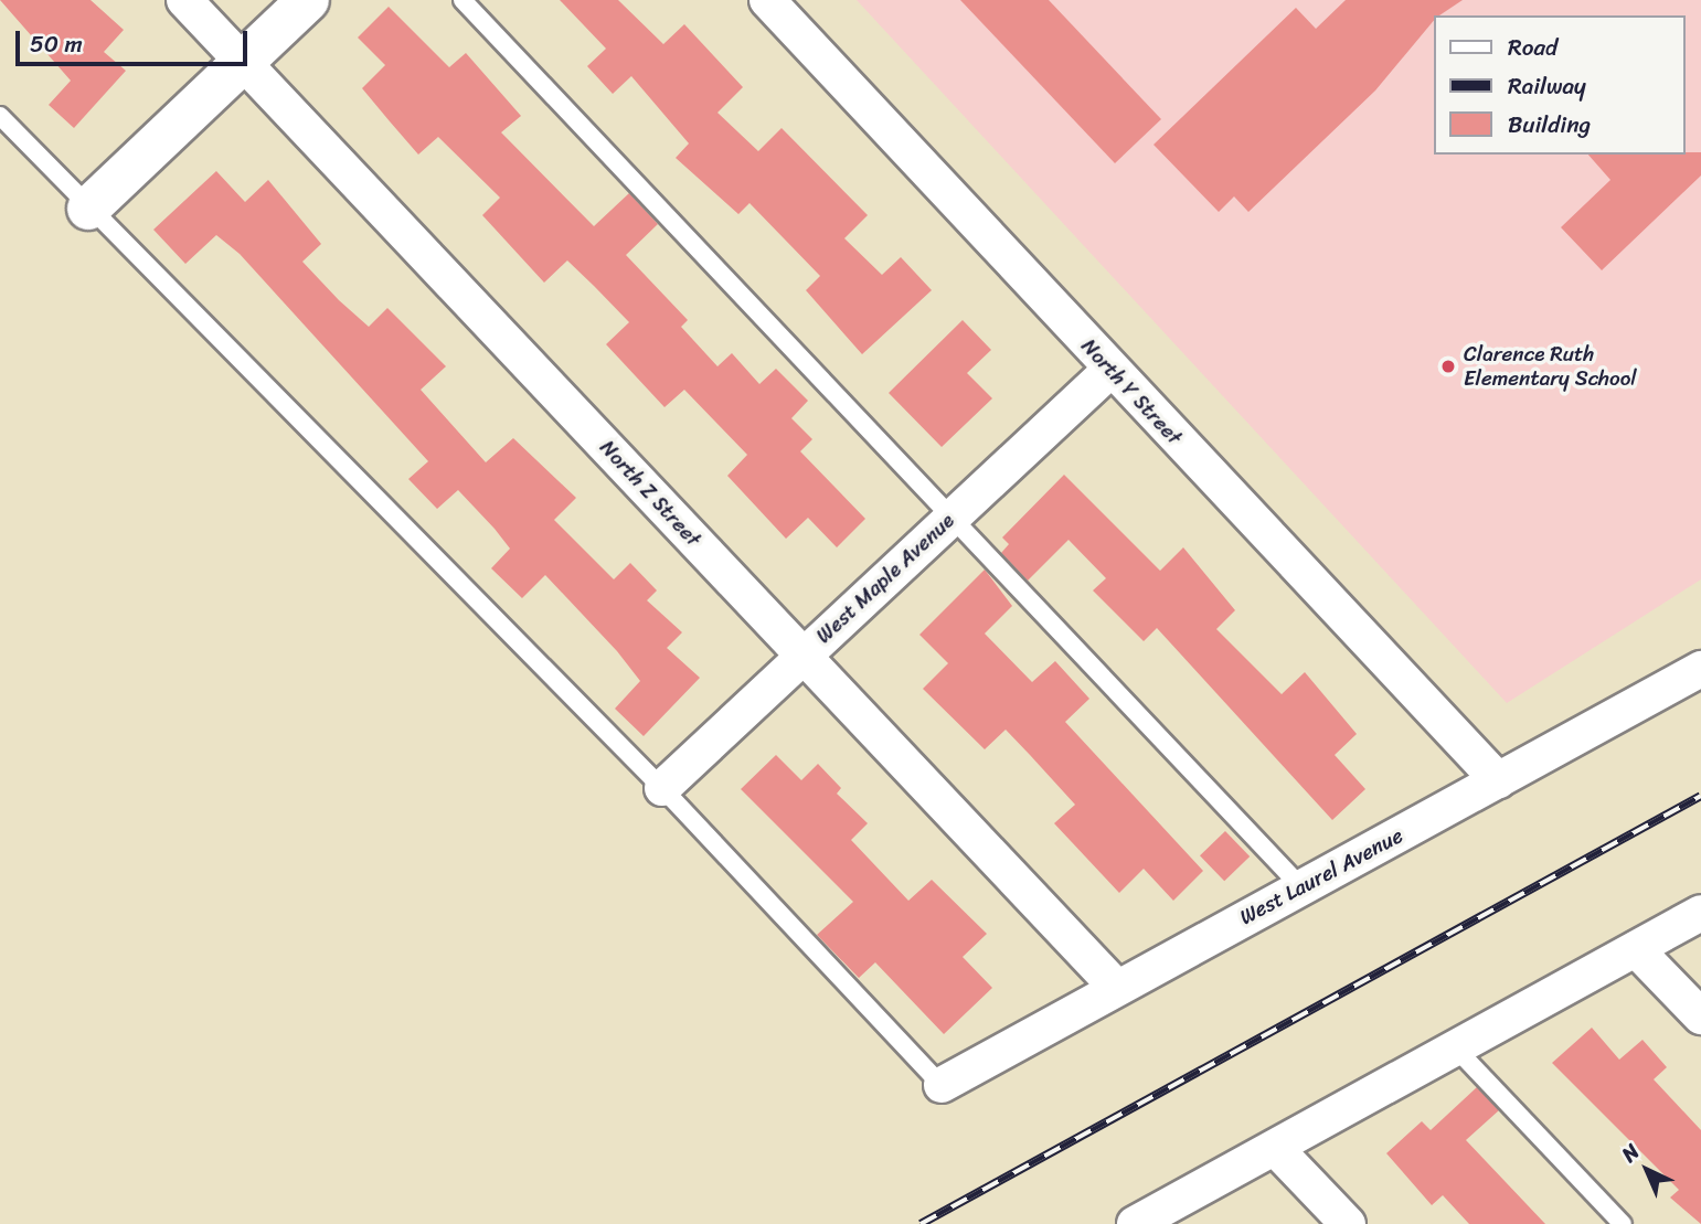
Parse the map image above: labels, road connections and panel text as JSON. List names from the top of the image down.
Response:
{
  "streets": {
    "street": [
      "North Y Street",
      "North Z Street",
      "West Maple Avenue",
      "West Laurel Avenue"
    ]
  },
  "crossings": [
    ["North Y Street", "West Maple Avenue"],
    ["North Y Street", "West Laurel Avenue"],
    ["North Z Street", "West Maple Avenue"],
    ["North Z Street", "West Laurel Avenue"]
  ],
  "places": ["Clarence Ruth Elementary School"],
  "legend": ["Road", "Railway", "Building"],
  "scale_bar": "50 m",
  "north": "top left"
}
